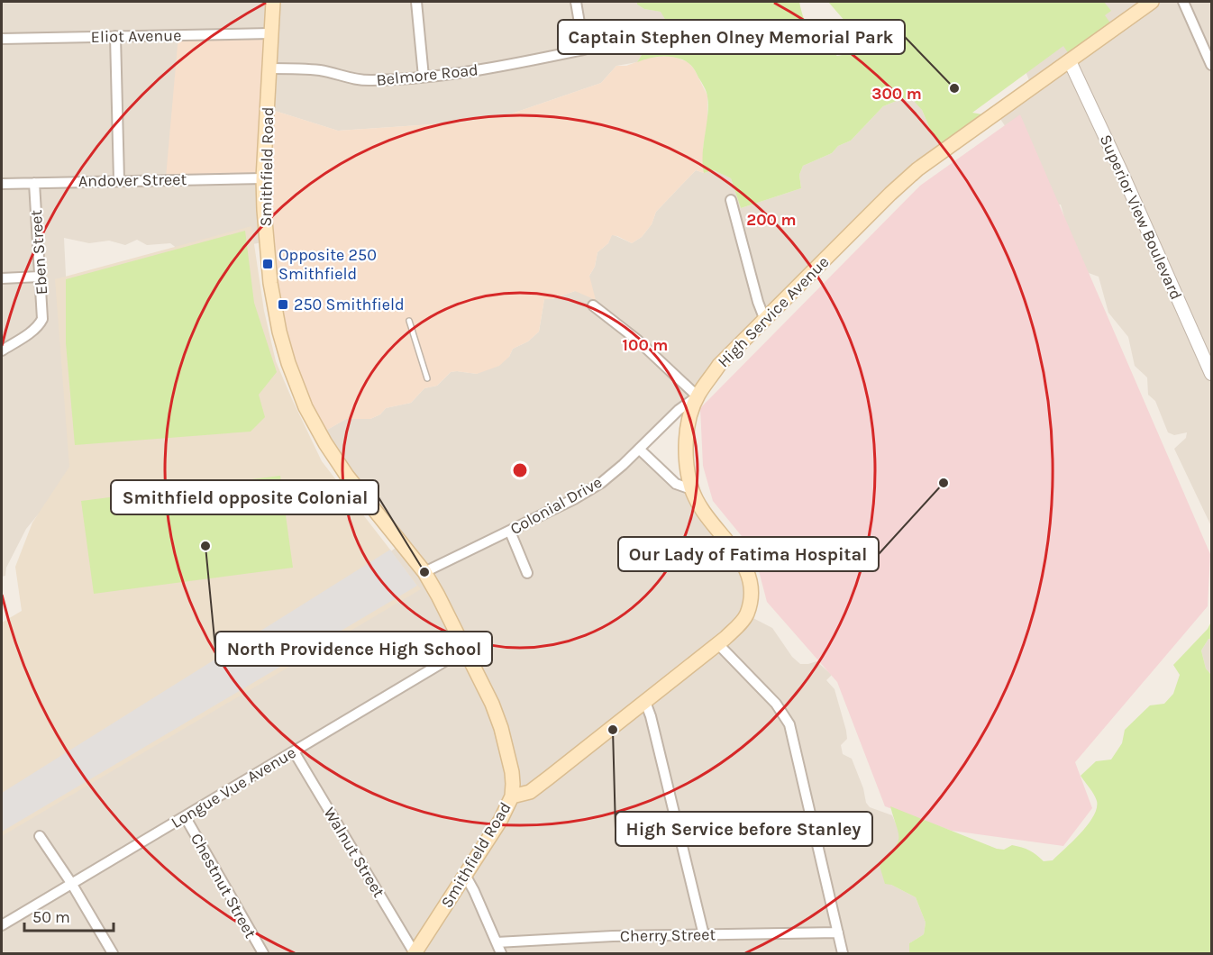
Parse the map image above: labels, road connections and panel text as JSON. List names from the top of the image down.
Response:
{
  "streets": {
    "main road": ["Smithfield Road", "High Service Avenue"],
    "street": [
      "Eliot Avenue",
      "Belmore Road",
      "Andover Street",
      "Superior View Boulevard",
      "Eben Street",
      "Colonial Drive",
      "Longue Vue Avenue",
      "Walnut Street",
      "Chestnut Street",
      "Cherry Street"
    ]
  },
  "crossings": [
    ["Eliot Avenue", "Smithfield Road"],
    ["Belmore Road", "Smithfield Road"],
    ["Smithfield Road", "Andover Street"],
    ["Smithfield Road", "High Service Avenue"],
    ["Smithfield Road", "Colonial Drive"],
    ["Smithfield Road", "Longue Vue Avenue"],
    ["Smithfield Road", "Walnut Street"],
    ["Andover Street", "Eben Street"],
    ["Superior View Boulevard", "High Service Avenue"],
    ["High Service Avenue", "Colonial Drive"],
    ["Longue Vue Avenue", "Walnut Street"],
    ["Longue Vue Avenue", "Chestnut Street"]
  ],
  "places": {
    "other": [
      "Captain Stephen Olney Memorial Park",
      "Our Lady of Fatima Hospital",
      "North Providence High School",
      "Smithfield opposite Colonial",
      "High Service before Stanley"
    ],
    "transit": ["Opposite 250 Smithfield", "250 Smithfield"]
  },
  "scale_bar": "50 m",
  "rings": ["300 m", "200 m", "100 m"]
}
